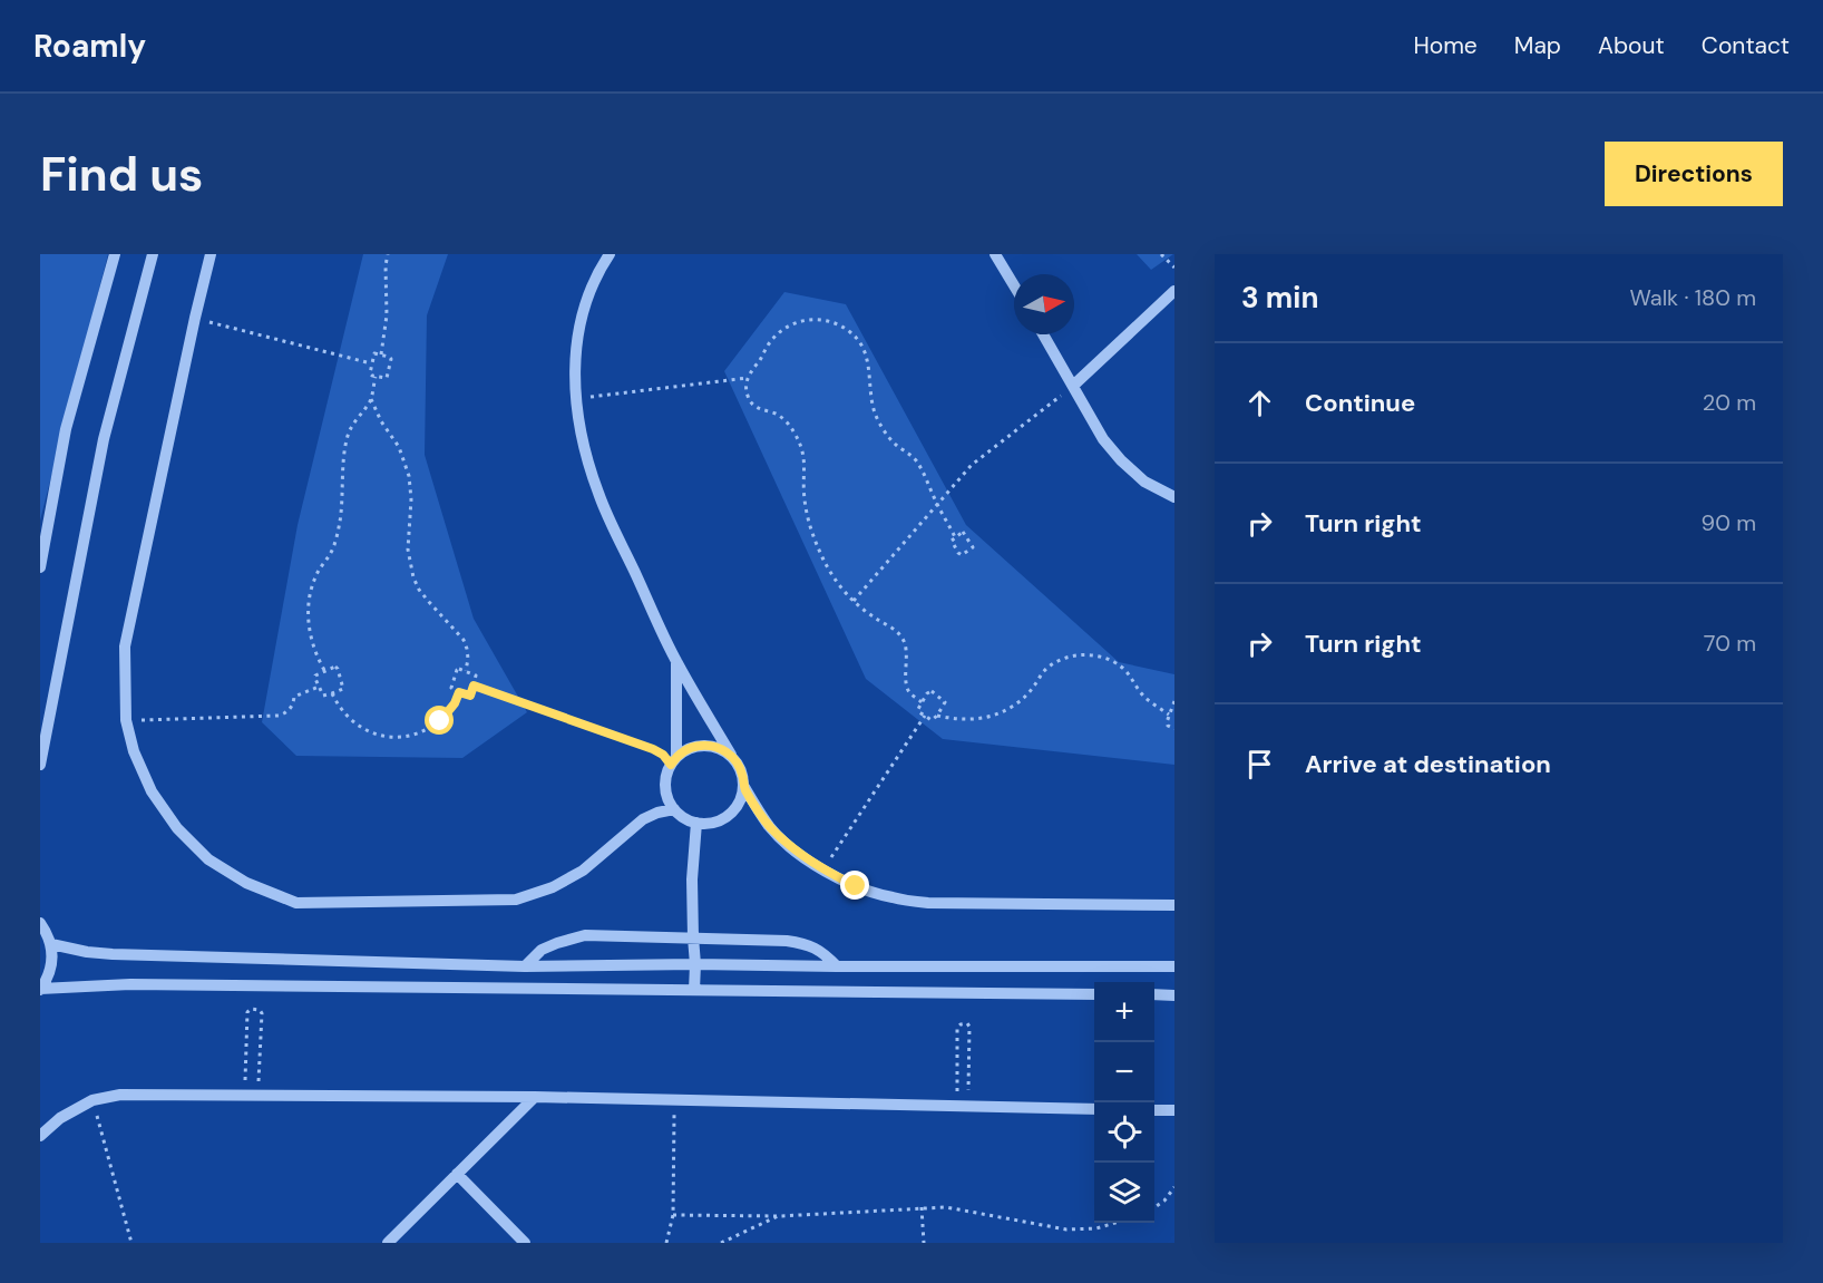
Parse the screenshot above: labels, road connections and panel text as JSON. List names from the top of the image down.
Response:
{
  "north": "right",
  "page": {
    "header": "Roamly",
    "nav": [
      "Home",
      "Map",
      "About",
      "Contact"
    ],
    "buttons": "Directions",
    "title": "Find us",
    "heading": ["3 min", "Walk · 180 m"],
    "list": [
      ["Continue", "20 m"],
      ["Turn right", "90 m"],
      ["Turn right", "70 m"],
      "Arrive at destination"
    ],
    "map_buttons": ["+", "−"]
  }
}
